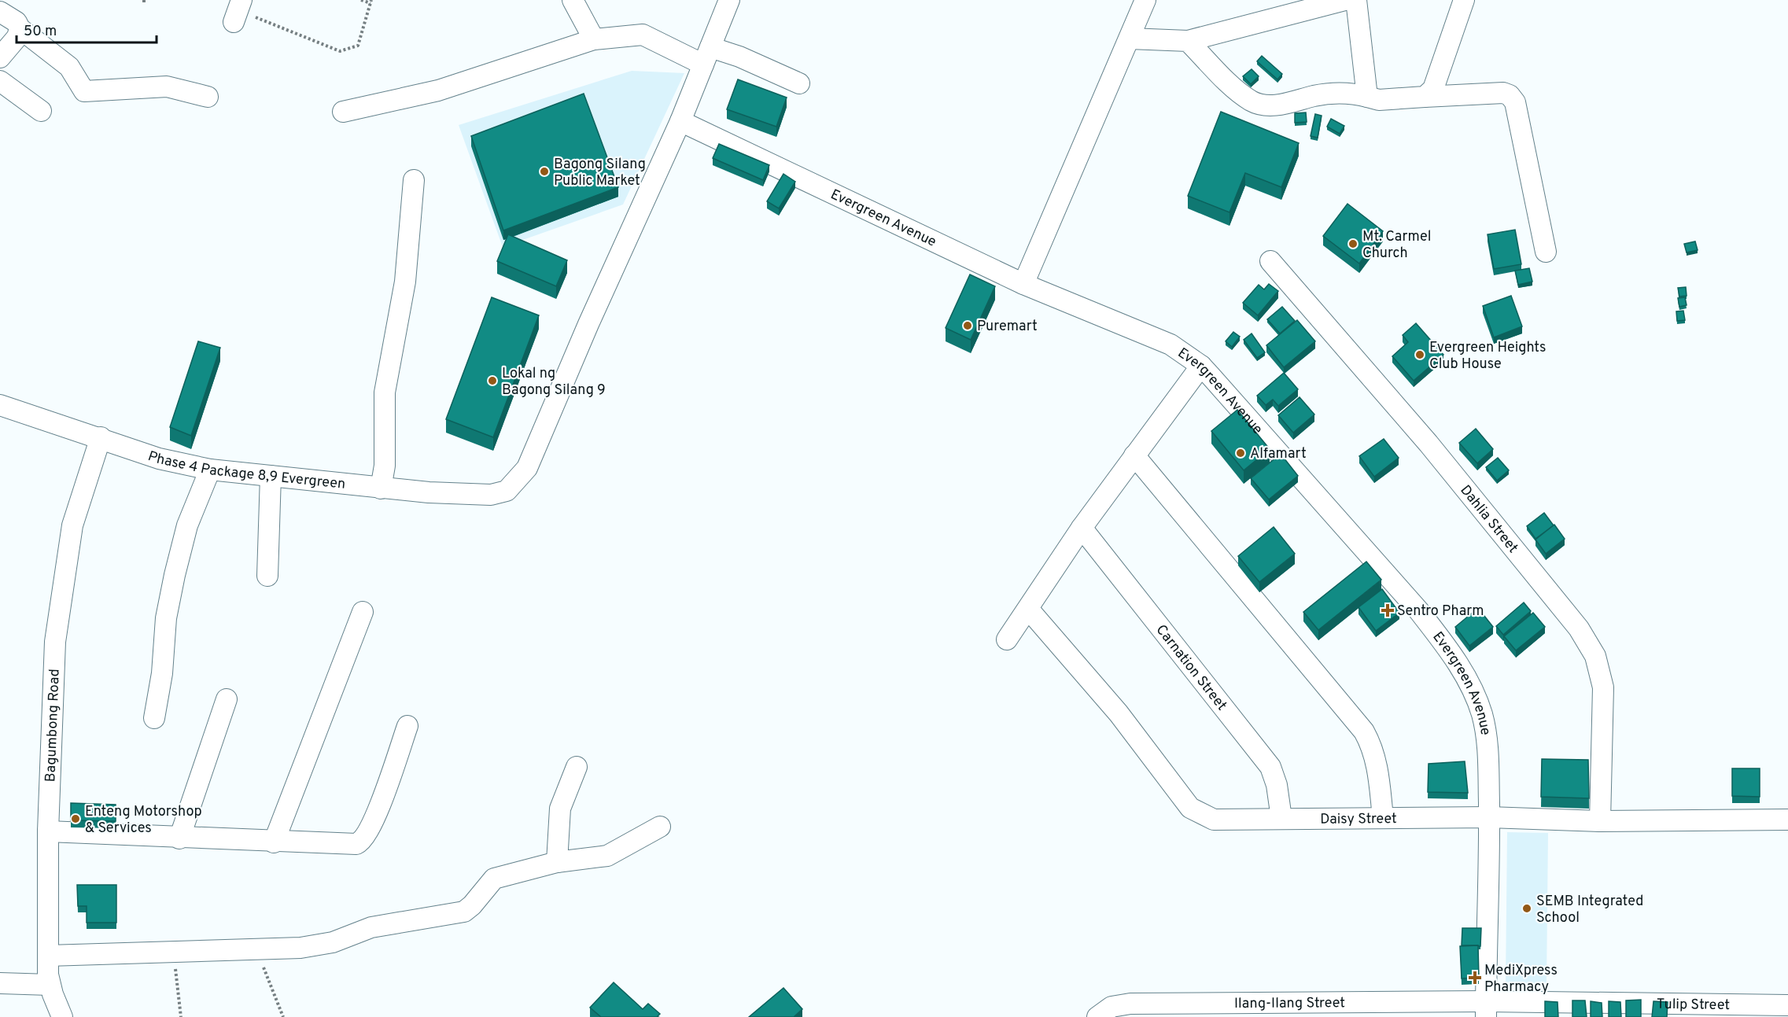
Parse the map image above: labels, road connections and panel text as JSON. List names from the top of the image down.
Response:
{
  "streets": {
    "street": [
      "Evergreen Avenue",
      "Phase 4 Package 8,9 Evergreen",
      "Dahlia Street",
      "Carnation Street",
      "Bagumbong Road",
      "Daisy Street",
      "Ilang-Ilang Street",
      "Tulip Street"
    ]
  },
  "crossings": [
    ["Evergreen Avenue", "Phase 4 Package 8,9 Evergreen"],
    ["Evergreen Avenue", "Daisy Street"],
    ["Evergreen Avenue", "Ilang-Ilang Street"],
    ["Evergreen Avenue", "Tulip Street"],
    ["Phase 4 Package 8,9 Evergreen", "Bagumbong Road"],
    ["Dahlia Street", "Daisy Street"],
    ["Carnation Street", "Daisy Street"],
    ["Ilang-Ilang Street", "Tulip Street"]
  ],
  "places": {
    "other": [
      "Bagong Silang Public Market",
      "Mt. Carmel Church",
      "Puremart",
      "Evergreen Heights Club House",
      "Lokal ng Bagong Silang 9",
      "Alfamart",
      "Enteng Motorshop & Services",
      "SEMB Integrated School"
    ],
    "health": ["Sentro Pharm", "MediXpress Pharmacy"]
  },
  "scale_bar": "50 m"
}
